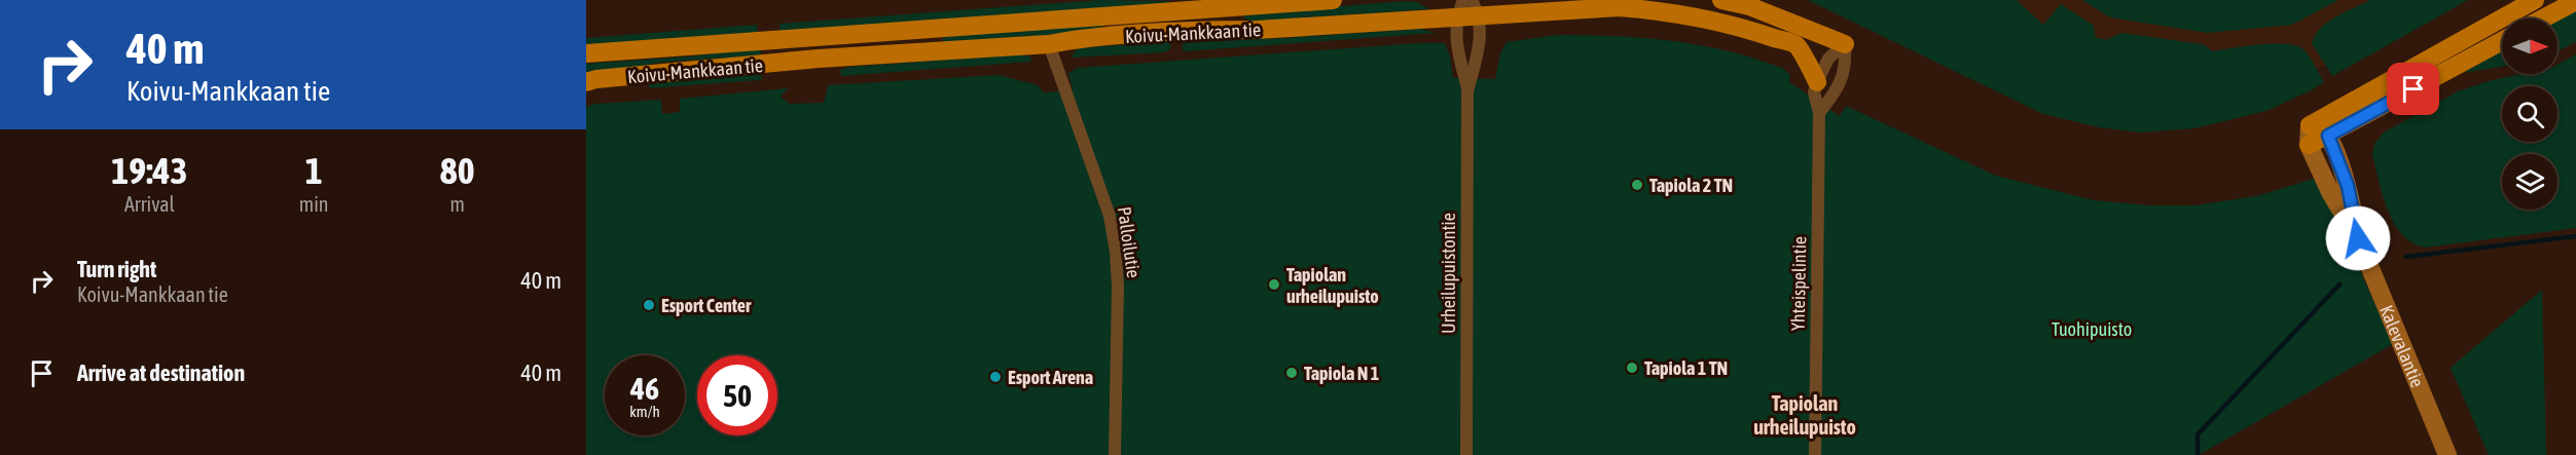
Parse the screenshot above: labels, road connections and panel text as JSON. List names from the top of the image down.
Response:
{
  "streets": {
    "main road": ["Koivu-Mankkaan tie", "Kalevalantie"],
    "street": ["Palloilutie", "Urheilupuistontie", "Yhteispelintie"]
  },
  "crossings": [
    ["Koivu-Mankkaan tie", "Palloilutie"],
    ["Koivu-Mankkaan tie", "Urheilupuistontie"],
    ["Koivu-Mankkaan tie", "Yhteispelintie"]
  ],
  "districts": ["Tapiolan urheilupuisto"],
  "parks": ["Tuohipuisto"],
  "places": [
    "Tapiola 2 TN",
    "Tapiolan urheilupuisto",
    "Esport Center",
    "Tapiola 1 TN",
    "Tapiola N 1",
    "Esport Arena"
  ],
  "north": "right",
  "page": {
    "turn": ["40 m", "Koivu-Mankkaan tie"],
    "eta": [
      "19:43",
      "Arrival",
      "1",
      "min",
      "80",
      "m"
    ],
    "list": [
      {
        "name": "Turn right",
        "note": "Koivu-Mankkaan tie",
        "value": "40 m"
      },
      {
        "name": "Arrive at destination",
        "value": "40 m"
      }
    ],
    "speed": "46 km/h",
    "limit": "50"
  }
}
